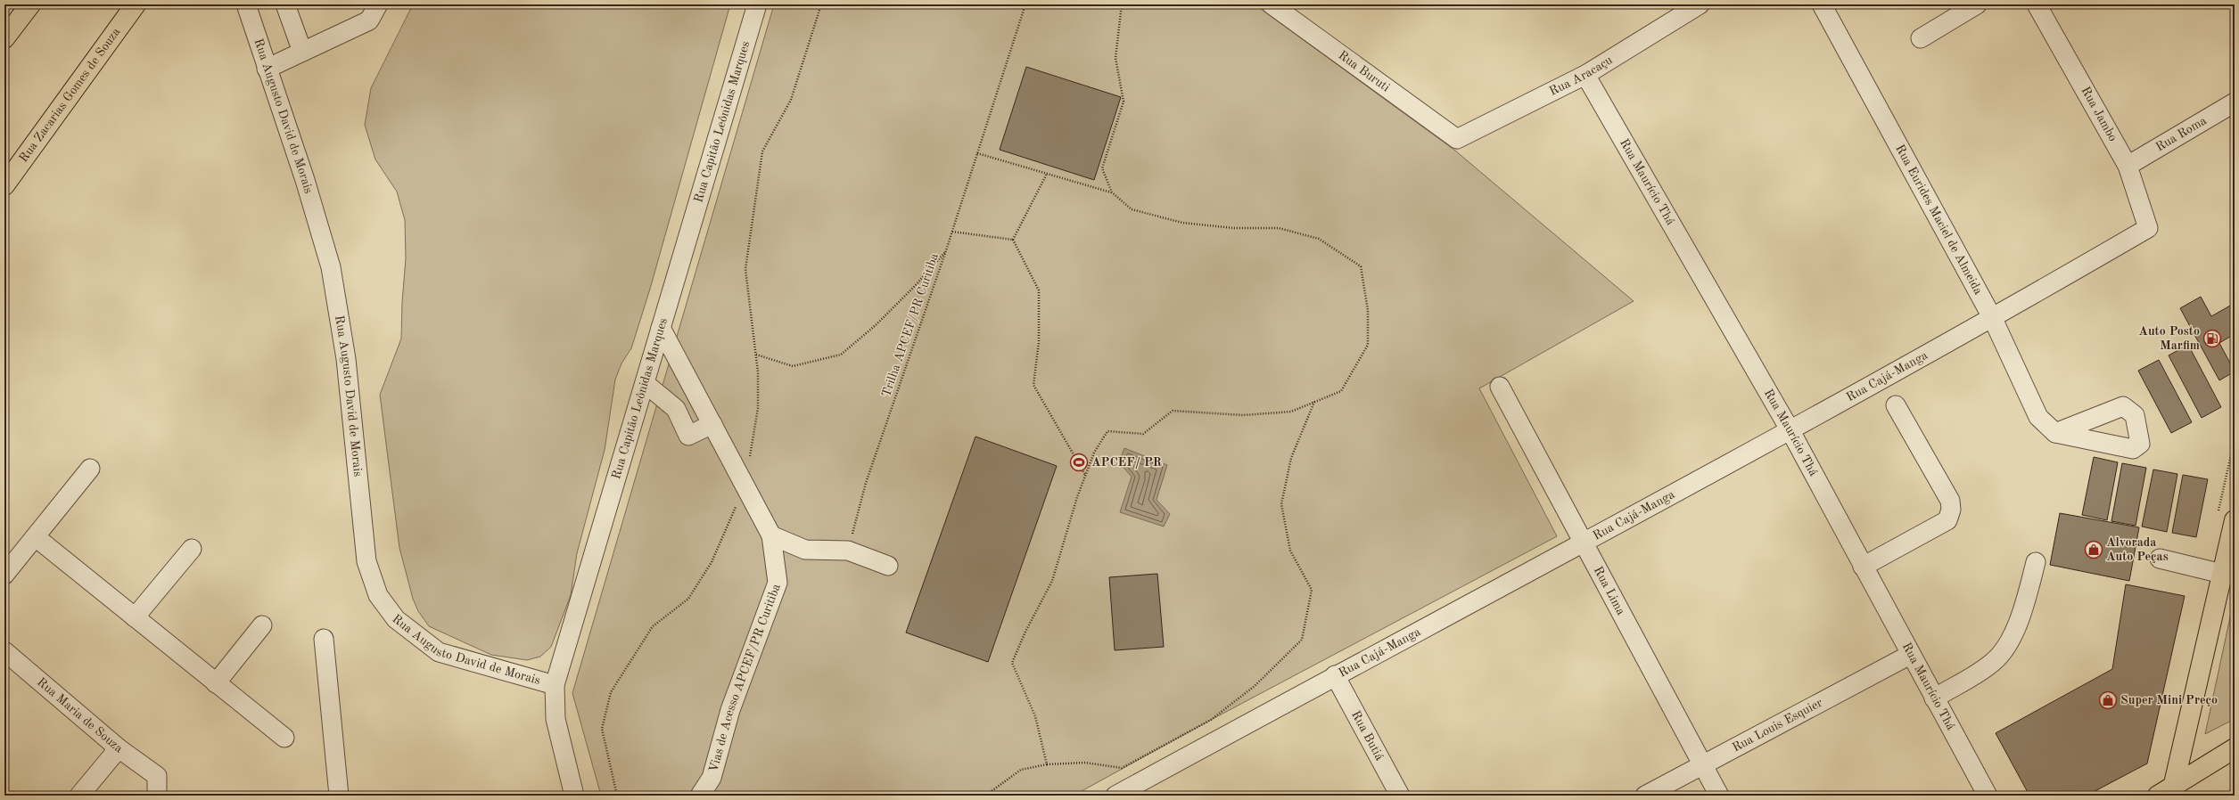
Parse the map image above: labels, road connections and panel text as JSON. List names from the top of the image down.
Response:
{
  "streets": {
    "main road": ["Rua Zacarias Gomes de Souza"],
    "street": [
      "Rua Buruti",
      "Rua Aracaçu",
      "Rua Jambo",
      "Rua Augusto David de Morais",
      "Rua Capitão Leônidas Marques",
      "Rua Roma",
      "Rua Maurício Thá",
      "Rua Eurides Maciel de Almeida",
      "Rua Cajá-Manga",
      "Rua Lima",
      "Vias de Acesso APCEF/PR Curitiba",
      "Rua Maria de Souza",
      "Rua Louis Esquier",
      "Rua Butiá"
    ],
    "path": ["Trilha APCEF/PR Curitiba"]
  },
  "crossings": [
    ["Rua Buruti", "Rua Aracaçu"],
    ["Rua Aracaçu", "Rua Maurício Thá"],
    ["Rua Jambo", "Rua Roma"],
    ["Rua Jambo", "Rua Cajá-Manga"],
    ["Rua Augusto David de Morais", "Rua Capitão Leônidas Marques"],
    ["Rua Capitão Leônidas Marques", "Vias de Acesso APCEF/PR Curitiba"],
    ["Rua Maurício Thá", "Rua Cajá-Manga"],
    ["Rua Maurício Thá", "Rua Louis Esquier"],
    ["Rua Eurides Maciel de Almeida", "Rua Cajá-Manga"],
    ["Rua Cajá-Manga", "Rua Lima"],
    ["Rua Cajá-Manga", "Rua Butiá"],
    ["Rua Lima", "Rua Louis Esquier"]
  ],
  "places": {
    "fuel station": ["Auto Posto Marfim"],
    "sports": ["APCEF/ PR"],
    "shop": ["Alvorada Auto Peças", "Super Mini Preço"]
  }
}
